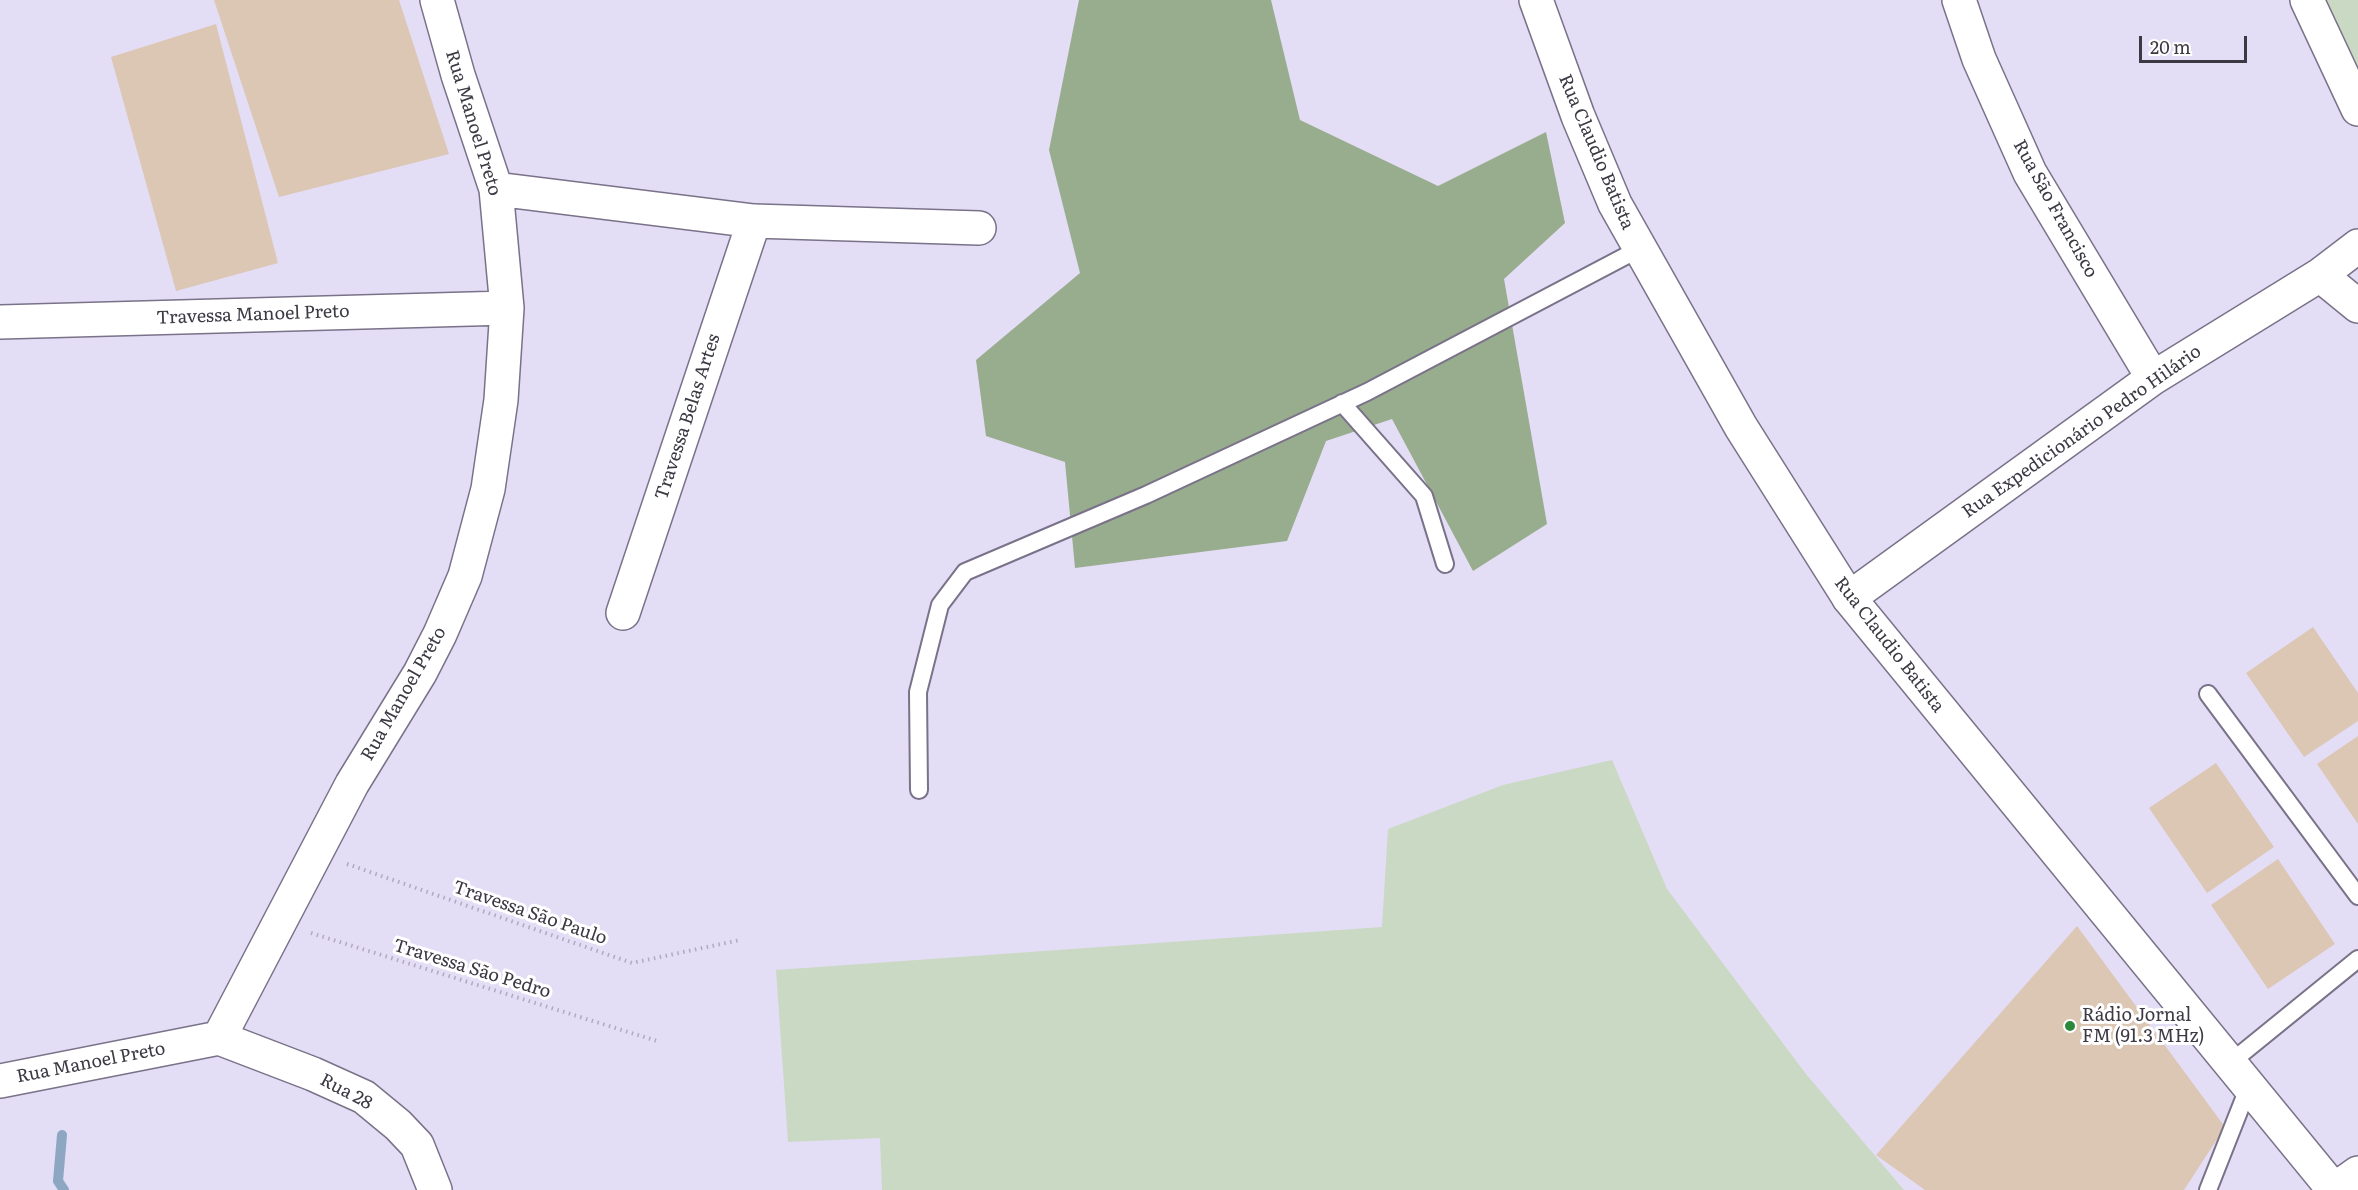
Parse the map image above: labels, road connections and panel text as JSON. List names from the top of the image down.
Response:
{
  "streets": {
    "street": [
      "Rua Manoel Preto",
      "Rua Claudio Batista",
      "Rua São Francisco",
      "Travessa Manoel Preto",
      "Travessa Belas Artes",
      "Rua Expedicionário Pedro Hilário",
      "Rua 28"
    ],
    "path": ["Travessa São Paulo", "Travessa São Pedro"]
  },
  "crossings": [
    ["Rua Manoel Preto", "Travessa Manoel Preto"],
    ["Rua Manoel Preto", "Travessa São Paulo"],
    ["Rua Manoel Preto", "Travessa São Pedro"],
    ["Rua Manoel Preto", "Rua 28"],
    ["Rua Claudio Batista", "Rua Expedicionário Pedro Hilário"],
    ["Rua São Francisco", "Rua Expedicionário Pedro Hilário"]
  ],
  "places": ["Rádio Jornal FM (91.3 MHz)"],
  "scale_bar": "20 m"
}
